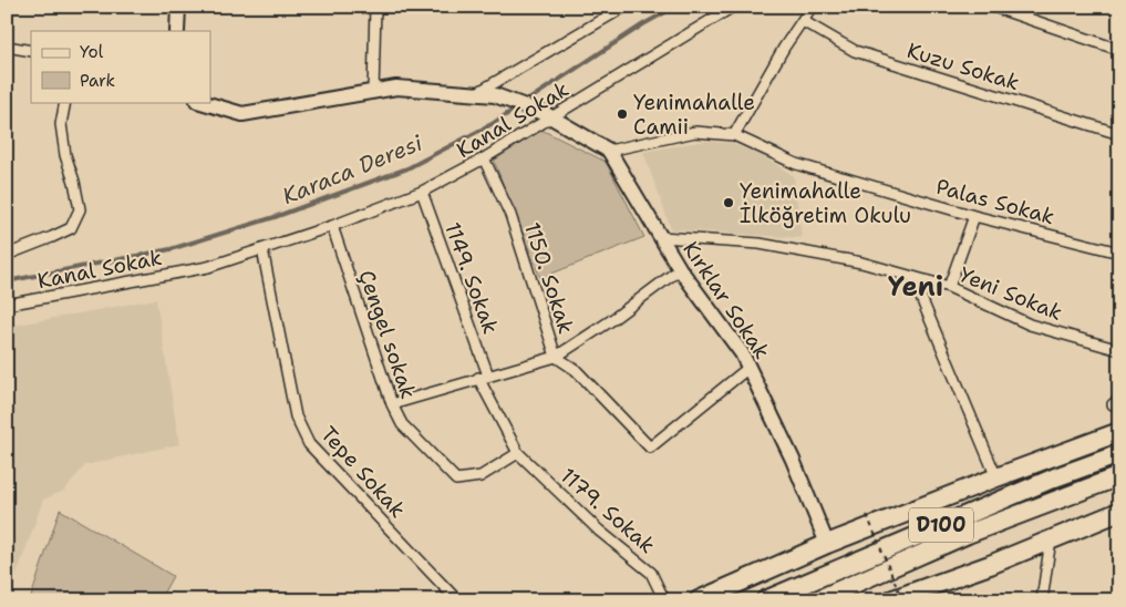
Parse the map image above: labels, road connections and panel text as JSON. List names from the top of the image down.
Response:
{
  "streets": {
    "highway": ["D100"],
    "street": [
      "Kuzu Sokak",
      "Kanal Sokak",
      "Palas Sokak",
      "1149. Sokak",
      "1150. Sokak",
      "Yeni Sokak",
      "Kırklar Sokak",
      "Çengel sokak",
      "Tepe Sokak",
      "1179. Sokak"
    ]
  },
  "crossings": [
    ["Kanal Sokak", "1149. Sokak"],
    ["Kanal Sokak", "1150. Sokak"],
    ["Kanal Sokak", "Kırklar Sokak"],
    ["Kanal Sokak", "Çengel sokak"],
    ["Kanal Sokak", "Tepe Sokak"],
    ["Palas Sokak", "Kırklar Sokak"],
    ["1150. Sokak", "Kırklar Sokak"],
    ["Yeni Sokak", "Kırklar Sokak"],
    ["Çengel sokak", "1179. Sokak"]
  ],
  "districts": ["Yeni"],
  "water": ["Karaca Deresi"],
  "places": ["Yenimahalle Camii", "Yenimahalle İlköğretim Okulu"],
  "legend": ["Yol", "Park"]
}
